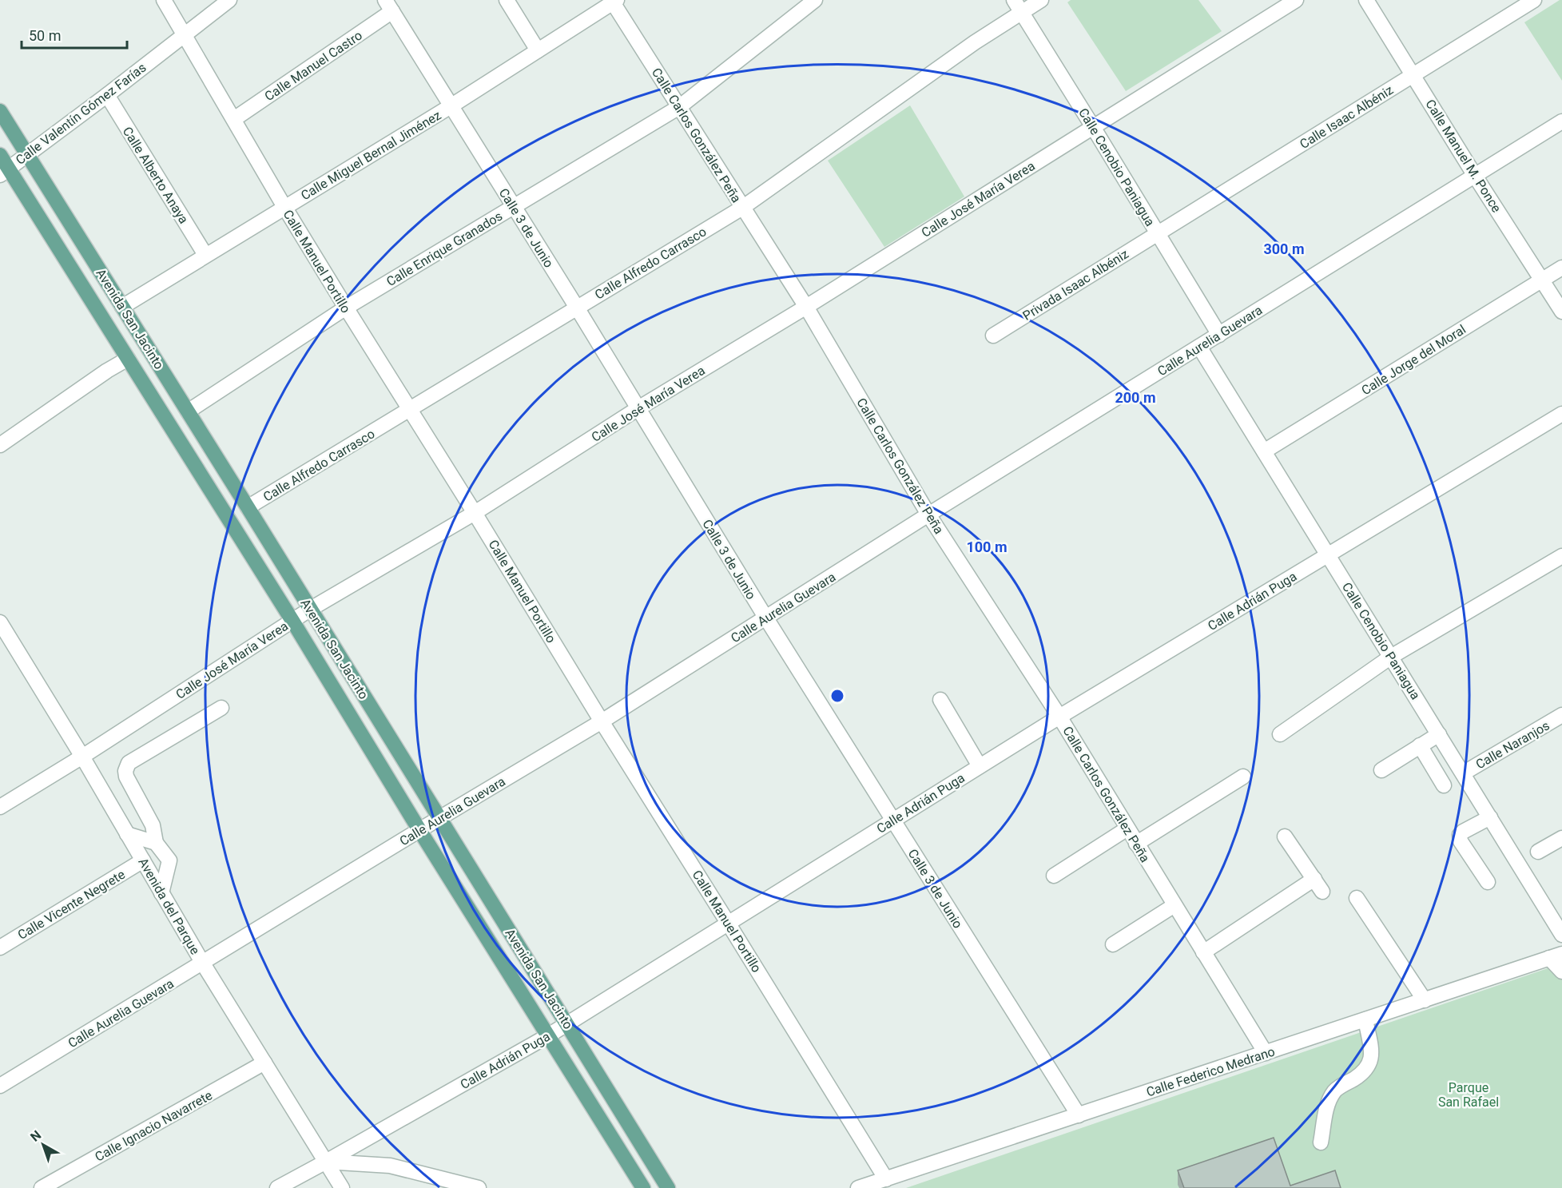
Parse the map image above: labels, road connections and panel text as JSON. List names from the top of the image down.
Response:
{
  "streets": {
    "main road": ["Avenida San Jacinto"],
    "street": [
      "Calle Manuel Castro",
      "Calle Valentín Gómez Farías",
      "Calle Isaac Albéniz",
      "Calle Carlos González Peña",
      "Calle Miguel Bernal Jiménez",
      "Calle Manuel M. Ponce",
      "Calle Cenobio Paniagua",
      "Calle Alberto Anaya",
      "Calle José María Verea",
      "Calle 3 de Junio",
      "Calle Enrique Granados",
      "Calle Manuel Portillo",
      "Calle Alfredo Carrasco",
      "Privada Isaac Albéniz",
      "Calle Aurelia Guevara",
      "Calle Jorge del Moral",
      "Calle Adrián Puga",
      "Calle Naranjos",
      "Calle Vicente Negrete",
      "Avenida del Parque",
      "Calle Federico Medrano",
      "Calle Ignacio Navarrete"
    ]
  },
  "crossings": [
    ["Calle Manuel Castro", "Calle 3 de Junio"],
    ["Calle Manuel Castro", "Calle Manuel Portillo"],
    ["Calle Valentín Gómez Farías", "Calle Alberto Anaya"],
    ["Calle Valentín Gómez Farías", "Calle Manuel Portillo"],
    ["Calle Valentín Gómez Farías", "Avenida San Jacinto"],
    ["Calle Isaac Albéniz", "Calle Manuel M. Ponce"],
    ["Calle Isaac Albéniz", "Calle Cenobio Paniagua"],
    ["Calle Isaac Albéniz", "Privada Isaac Albéniz"],
    ["Calle Carlos González Peña", "Calle Miguel Bernal Jiménez"],
    ["Calle Carlos González Peña", "Calle José María Verea"],
    ["Calle Carlos González Peña", "Calle Enrique Granados"],
    ["Calle Carlos González Peña", "Calle Alfredo Carrasco"],
    ["Calle Carlos González Peña", "Calle Aurelia Guevara"],
    ["Calle Carlos González Peña", "Calle Adrián Puga"],
    ["Calle Carlos González Peña", "Calle Federico Medrano"],
    ["Calle Miguel Bernal Jiménez", "Calle Alberto Anaya"],
    ["Calle Miguel Bernal Jiménez", "Calle 3 de Junio"],
    ["Calle Miguel Bernal Jiménez", "Calle Manuel Portillo"],
    ["Calle Miguel Bernal Jiménez", "Avenida San Jacinto"],
    ["Calle Manuel M. Ponce", "Calle Aurelia Guevara"],
    ["Calle Manuel M. Ponce", "Calle Jorge del Moral"],
    ["Calle Cenobio Paniagua", "Calle José María Verea"],
    ["Calle Cenobio Paniagua", "Calle Alfredo Carrasco"],
    ["Calle Cenobio Paniagua", "Privada Isaac Albéniz"],
    ["Calle Cenobio Paniagua", "Calle Aurelia Guevara"],
    ["Calle Cenobio Paniagua", "Calle Jorge del Moral"],
    ["Calle Cenobio Paniagua", "Calle Adrián Puga"],
    ["Calle Cenobio Paniagua", "Calle Naranjos"],
    ["Calle José María Verea", "Calle 3 de Junio"],
    ["Calle José María Verea", "Calle Manuel Portillo"],
    ["Calle José María Verea", "Avenida San Jacinto"],
    ["Calle José María Verea", "Avenida del Parque"],
    ["Calle 3 de Junio", "Calle Enrique Granados"],
    ["Calle 3 de Junio", "Calle Alfredo Carrasco"],
    ["Calle 3 de Junio", "Calle Aurelia Guevara"],
    ["Calle 3 de Junio", "Calle Adrián Puga"],
    ["Calle 3 de Junio", "Calle Federico Medrano"],
    ["Calle Enrique Granados", "Calle Manuel Portillo"],
    ["Calle Enrique Granados", "Avenida San Jacinto"],
    ["Calle Manuel Portillo", "Calle Alfredo Carrasco"],
    ["Calle Manuel Portillo", "Calle Aurelia Guevara"],
    ["Calle Manuel Portillo", "Calle Adrián Puga"],
    ["Calle Manuel Portillo", "Calle Federico Medrano"],
    ["Calle Alfredo Carrasco", "Avenida San Jacinto"],
    ["Avenida San Jacinto", "Calle Aurelia Guevara"],
    ["Avenida San Jacinto", "Calle Adrián Puga"],
    ["Calle Aurelia Guevara", "Avenida del Parque"],
    ["Calle Adrián Puga", "Avenida del Parque"],
    ["Calle Vicente Negrete", "Avenida del Parque"],
    ["Avenida del Parque", "Calle Ignacio Navarrete"]
  ],
  "parks": ["Parque San Rafael"],
  "scale_bar": "50 m",
  "north": "top left",
  "rings": ["300 m", "200 m", "100 m"]
}
